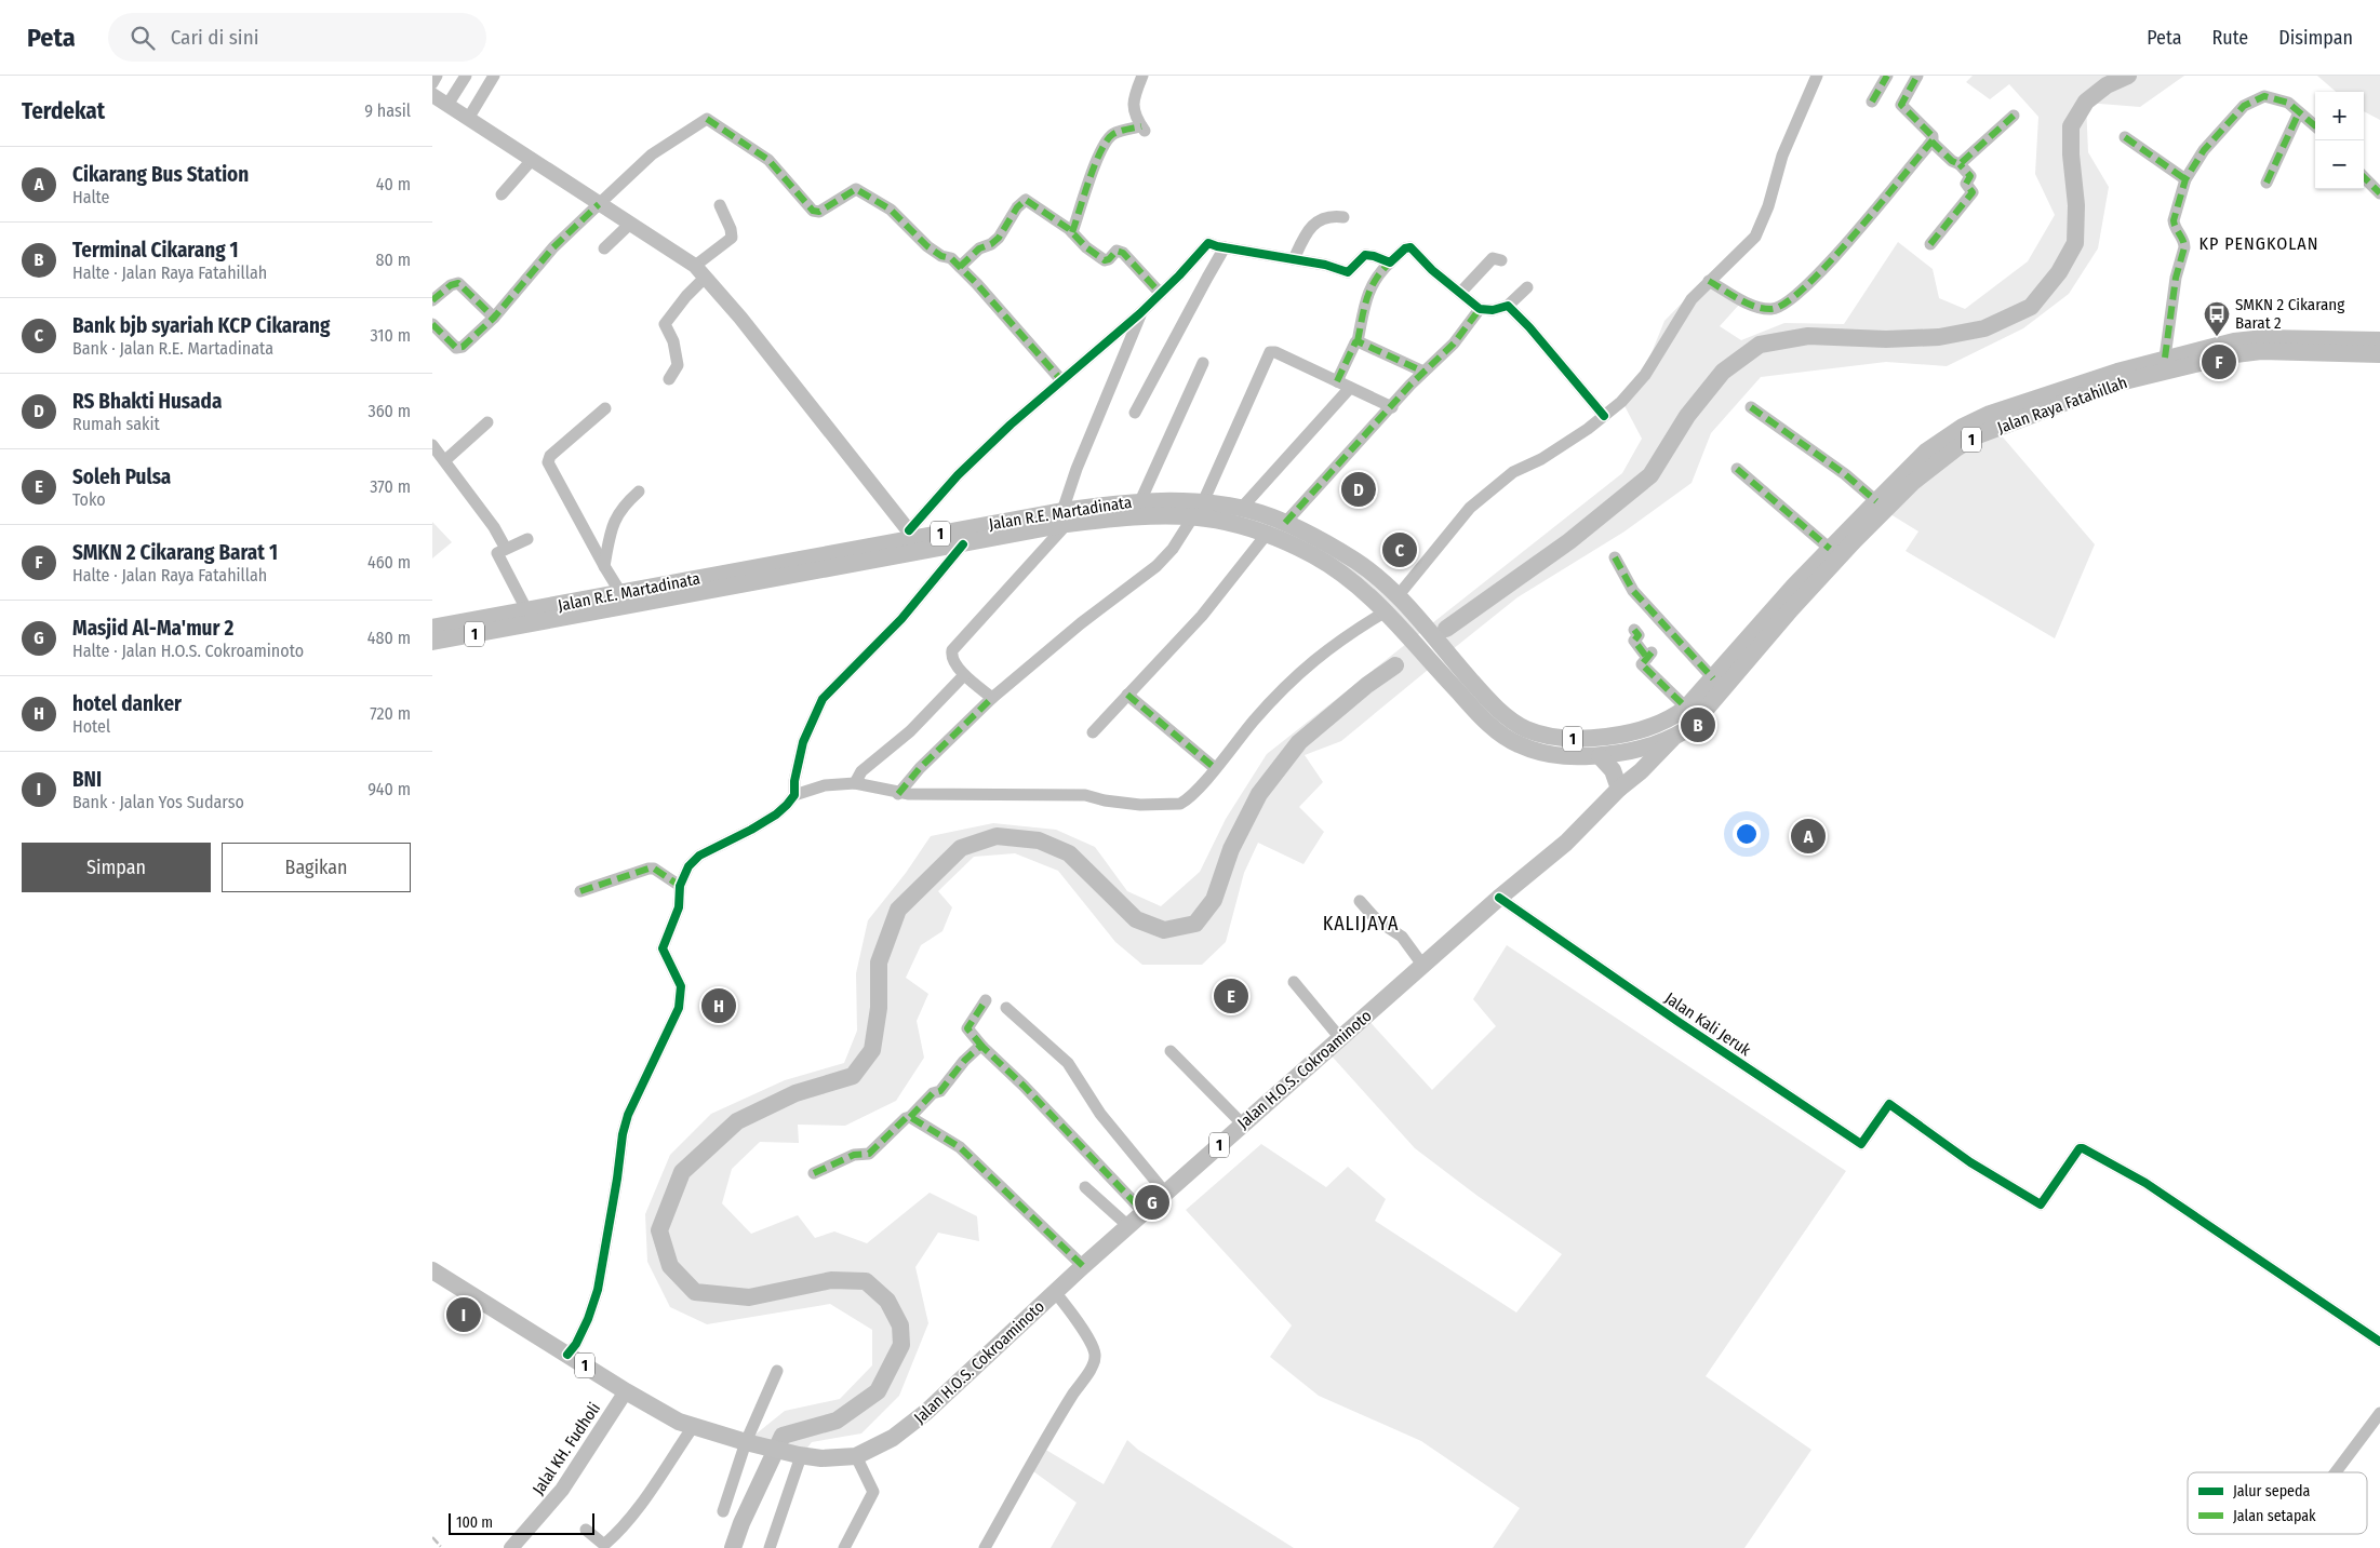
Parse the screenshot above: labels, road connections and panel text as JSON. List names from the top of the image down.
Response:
{
  "streets": {
    "highway": [
      "Jalan Raya Fatahillah",
      "1",
      "Jalan R.E. Martadinata",
      "Jalan H.O.S. Cokroaminoto"
    ],
    "main road": ["Jalal KH. Fudholi"],
    "street": ["Jalan Kali Jeruk"]
  },
  "crossings": [
    ["Jalan Raya Fatahillah", "Jalan R.E. Martadinata"],
    ["Jalan Raya Fatahillah", "Jalan H.O.S. Cokroaminoto"],
    ["1", "Jalan R.E. Martadinata"],
    ["1", "Jalan H.O.S. Cokroaminoto"],
    ["1", "Jalal KH. Fudholi"],
    ["Jalan R.E. Martadinata", "Jalan H.O.S. Cokroaminoto"],
    ["Jalan Kali Jeruk", "Jalan H.O.S. Cokroaminoto"]
  ],
  "districts": ["KP PENGKOLAN", "KALIJAYA"],
  "places": {
    "bus stop": ["SMKN 2 Cikarang Barat 2"]
  },
  "legend": ["Jalur sepeda", "Jalan setapak"],
  "scale_bar": "100 m",
  "page": {
    "header": "Peta",
    "search": "Cari di sini",
    "nav": ["Peta", "Rute", "Disimpan"],
    "heading": ["Terdekat", "9 hasil"],
    "map_buttons": ["+", "−"],
    "list": [
      {
        "mark": "A",
        "name": "Cikarang Bus Station",
        "note": "Halte",
        "value": "40 m"
      },
      {
        "mark": "B",
        "name": "Terminal Cikarang 1",
        "note": "Halte · Jalan Raya Fatahillah",
        "value": "80 m"
      },
      {
        "mark": "C",
        "name": "Bank bjb syariah KCP Cikarang",
        "note": "Bank · Jalan R.E. Martadinata",
        "value": "310 m"
      },
      {
        "mark": "D",
        "name": "RS Bhakti Husada",
        "note": "Rumah sakit",
        "value": "360 m"
      },
      {
        "mark": "E",
        "name": "Soleh Pulsa",
        "note": "Toko",
        "value": "370 m"
      },
      {
        "mark": "F",
        "name": "SMKN 2 Cikarang Barat 1",
        "note": "Halte · Jalan Raya Fatahillah",
        "value": "460 m"
      },
      {
        "mark": "G",
        "name": "Masjid Al-Ma'mur 2",
        "note": "Halte · Jalan H.O.S. Cokroaminoto",
        "value": "480 m"
      },
      {
        "mark": "H",
        "name": "hotel danker",
        "note": "Hotel",
        "value": "720 m"
      },
      {
        "mark": "I",
        "name": "BNI",
        "note": "Bank · Jalan Yos Sudarso",
        "value": "940 m"
      }
    ],
    "pins": [
      "F",
      "D",
      "C",
      "B",
      "A",
      "E",
      "H",
      "G",
      "I"
    ],
    "buttons": ["Simpan", "Bagikan"],
    "scale": "100 m"
  }
}
